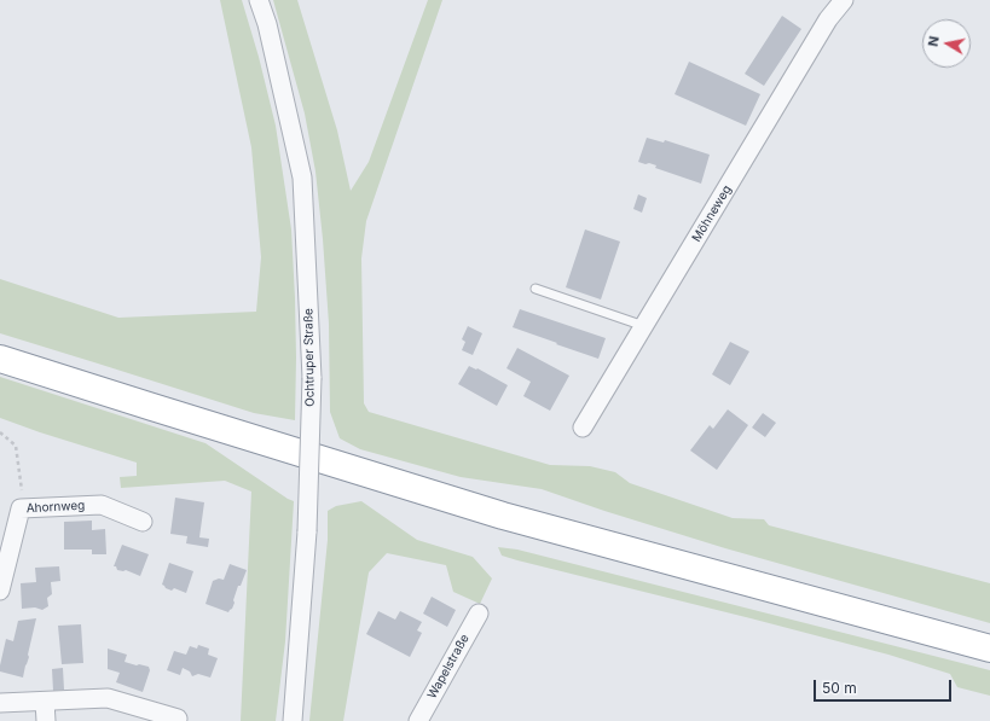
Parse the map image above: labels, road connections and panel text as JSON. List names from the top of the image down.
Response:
{
  "streets": {
    "street": [
      "Möhneweg",
      "Ochtruper Straße",
      "Ahornweg",
      "Wapelstraße"
    ]
  },
  "scale_bar": "50 m",
  "north": "left"
}
